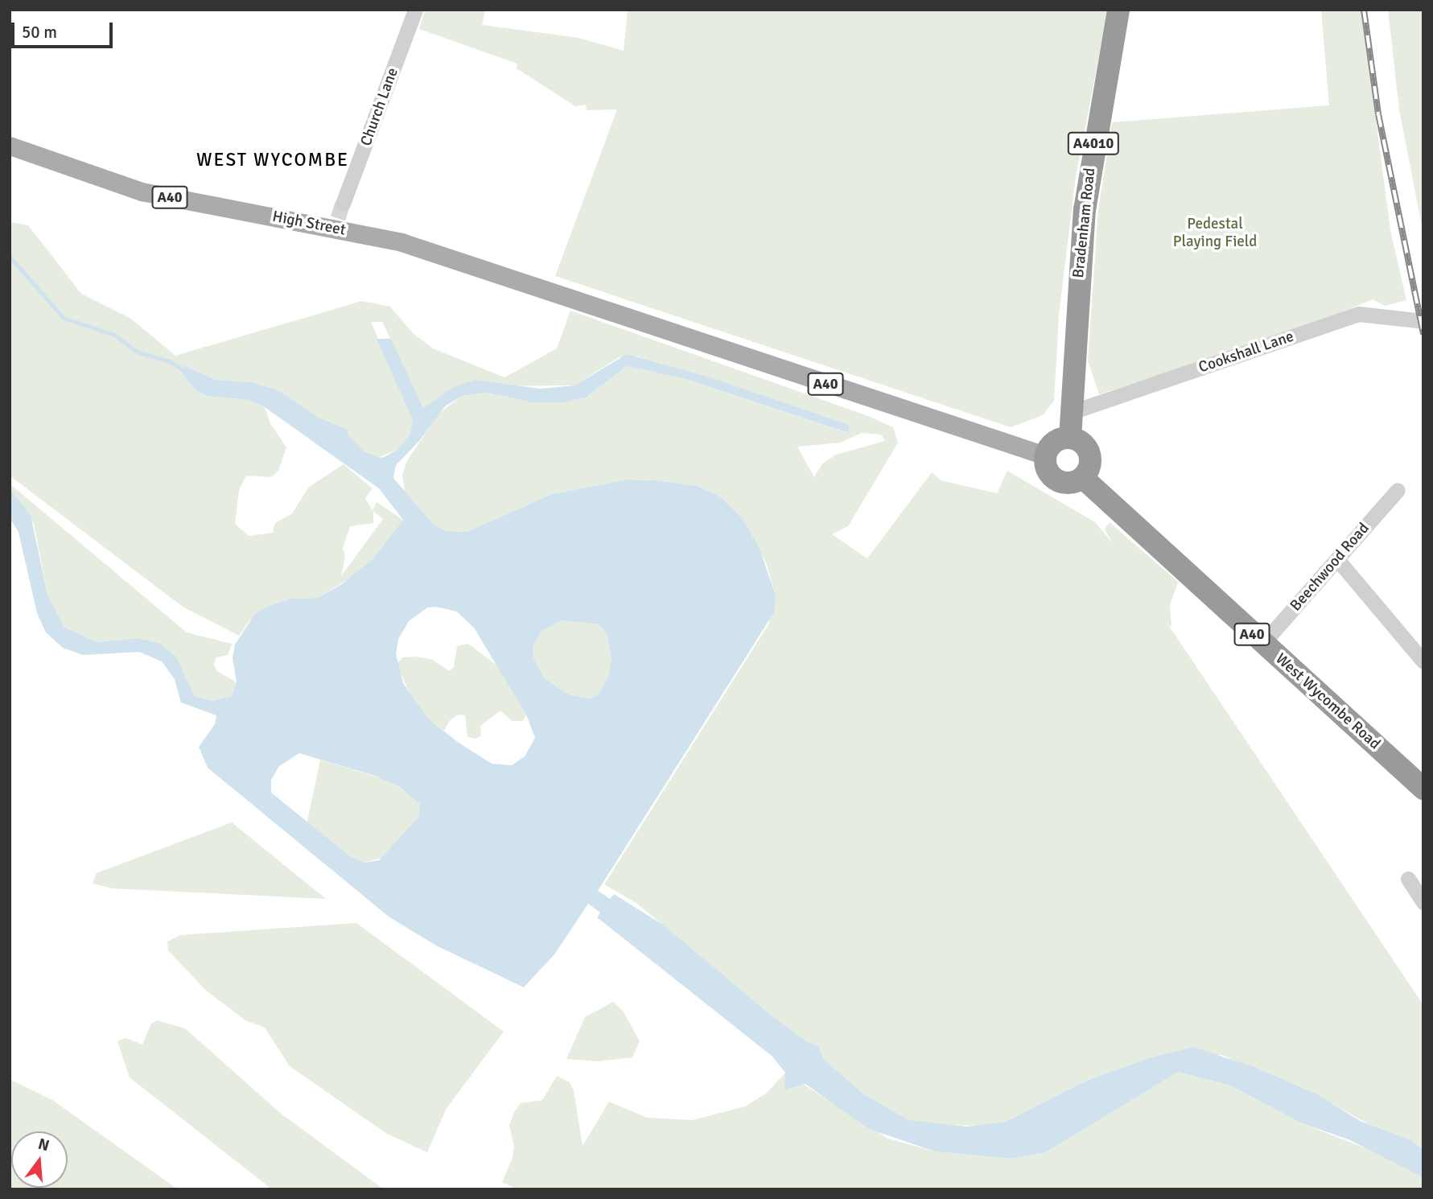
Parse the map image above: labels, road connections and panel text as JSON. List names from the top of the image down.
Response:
{
  "streets": {
    "highway": [
      "A4010",
      "A40",
      "Bradenham Road",
      "West Wycombe Road"
    ],
    "main road": ["High Street"],
    "street": ["Church Lane", "Cookshall Lane", "Beechwood Road"]
  },
  "crossings": [
    ["Church Lane", "High Street"],
    ["Bradenham Road", "High Street"],
    ["Bradenham Road", "Cookshall Lane"],
    ["Bradenham Road", "West Wycombe Road"],
    ["High Street", "West Wycombe Road"],
    ["Beechwood Road", "West Wycombe Road"]
  ],
  "districts": ["WEST WYCOMBE"],
  "parks": ["Pedestal Playing Field"],
  "scale_bar": "50 m",
  "north": "top"
}
